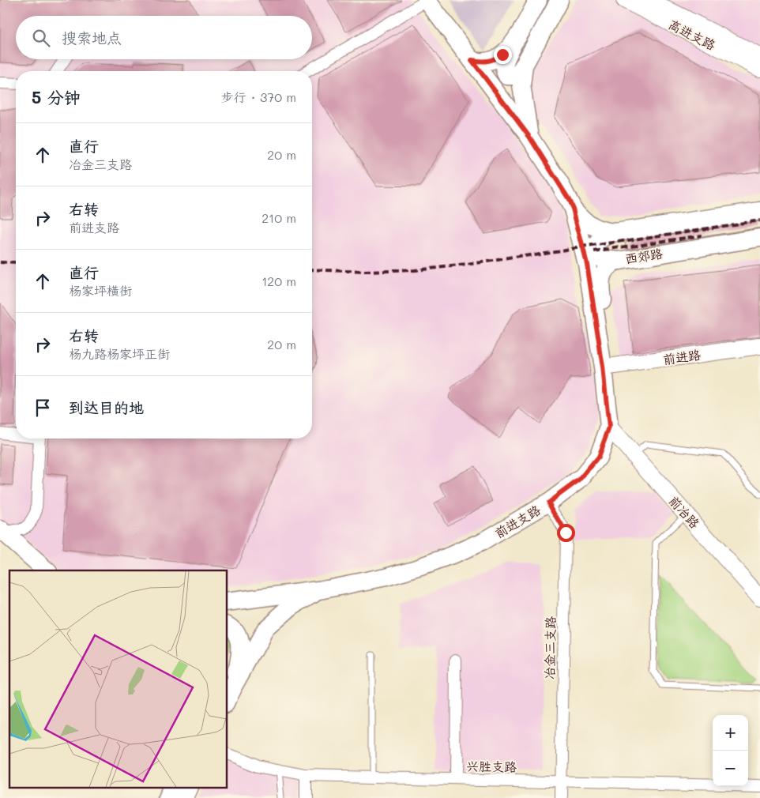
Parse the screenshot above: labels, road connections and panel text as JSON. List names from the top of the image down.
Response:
{
  "streets": {
    "main road": ["西郊路", "前进支路"],
    "street": [
      "高进支路",
      "前进路",
      "前冶路",
      "冶金三支路",
      "兴胜支路"
    ]
  },
  "crossings": [
    ["西郊路", "前进路"],
    ["西郊路", "前进支路"],
    ["前进路", "前进支路"],
    ["前冶路", "前进支路"],
    ["前进支路", "冶金三支路"],
    ["冶金三支路", "兴胜支路"]
  ],
  "page": {
    "search": "搜索地点",
    "heading": ["5 分钟", "步行 · 370 m"],
    "list": [
      ["直行", "冶金三支路", "20 m"],
      ["右转", "前进支路", "210 m"],
      ["直行", "杨家坪横街", "120 m"],
      ["右转", "杨九路杨家坪正街", "20 m"],
      "到达目的地"
    ],
    "map_buttons": ["+", "−"]
  }
}
